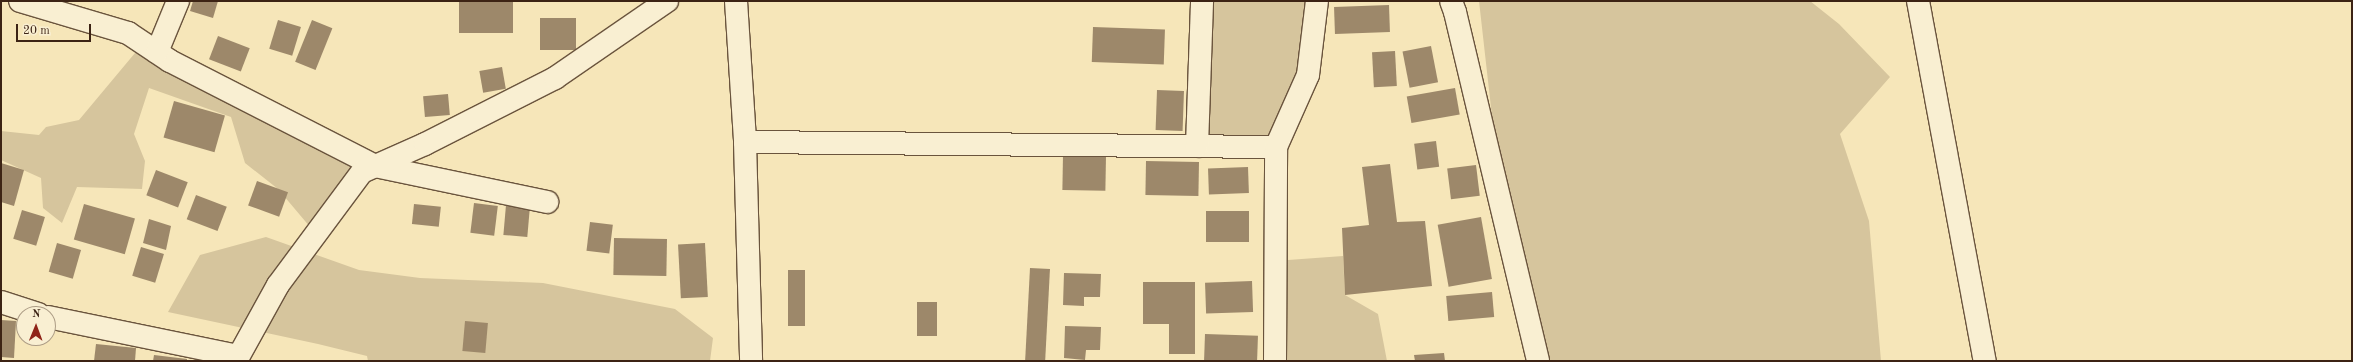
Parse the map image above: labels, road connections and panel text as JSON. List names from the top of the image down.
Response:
{
  "scale_bar": "20 m",
  "north": "top"
}
